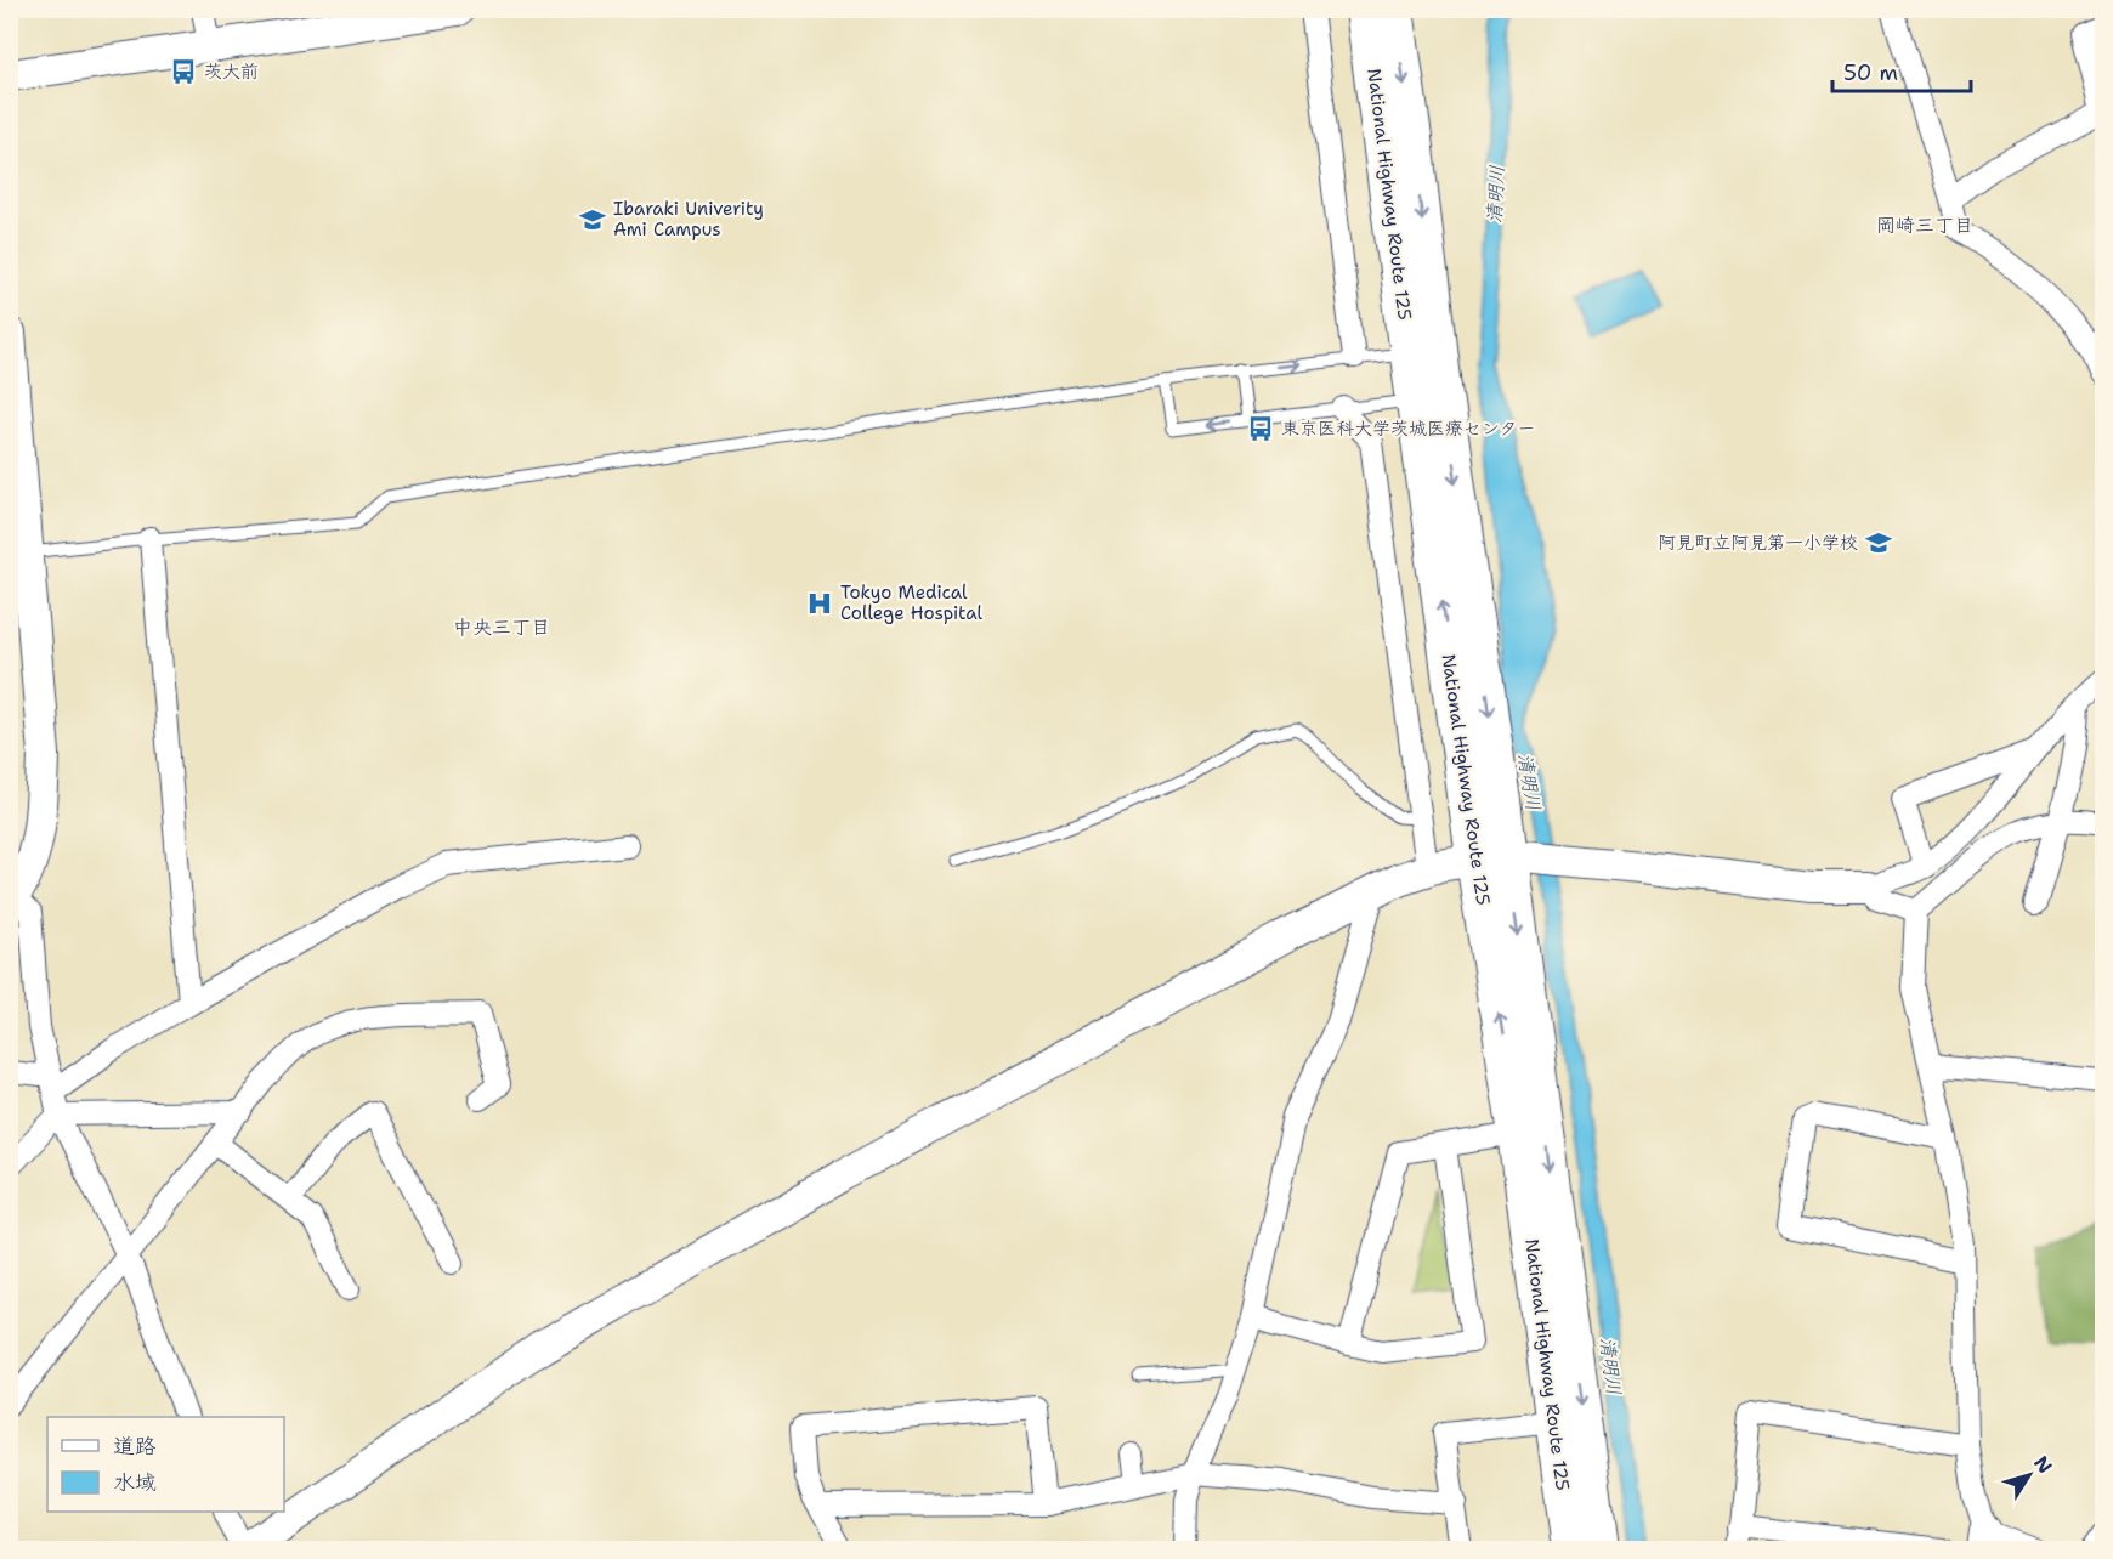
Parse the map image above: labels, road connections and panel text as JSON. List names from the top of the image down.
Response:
{
  "streets": {
    "highway": ["National Highway Route 125"]
  },
  "districts": ["岡崎三丁目", "中央三丁目"],
  "water": ["清明川"],
  "places": {
    "bus stop": ["茨大前", "東京医科大学茨城医療センター"],
    "school or university": ["Ibaraki Univerity Ami Campus", "阿見町立阿見第一小学校"],
    "hospital": ["Tokyo Medical College Hospital"]
  },
  "legend": ["道路", "水域"],
  "scale_bar": "50 m",
  "north": "top right"
}
